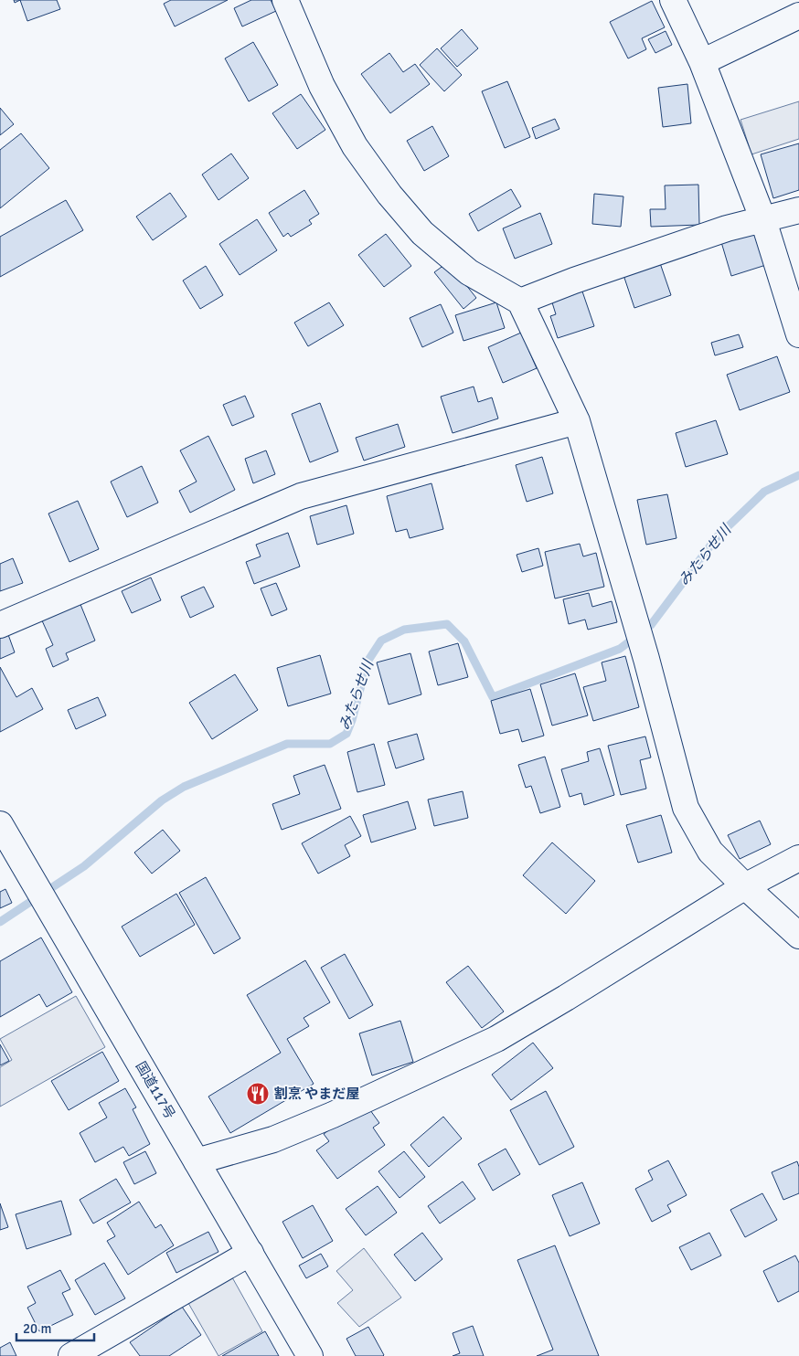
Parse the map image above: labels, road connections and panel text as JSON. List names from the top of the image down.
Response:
{
  "streets": {
    "main road": ["国道117号"]
  },
  "water": ["みたらせ川"],
  "places": {
    "restaurant": ["割烹 やまだ屋"]
  },
  "scale_bar": "20 m"
}
